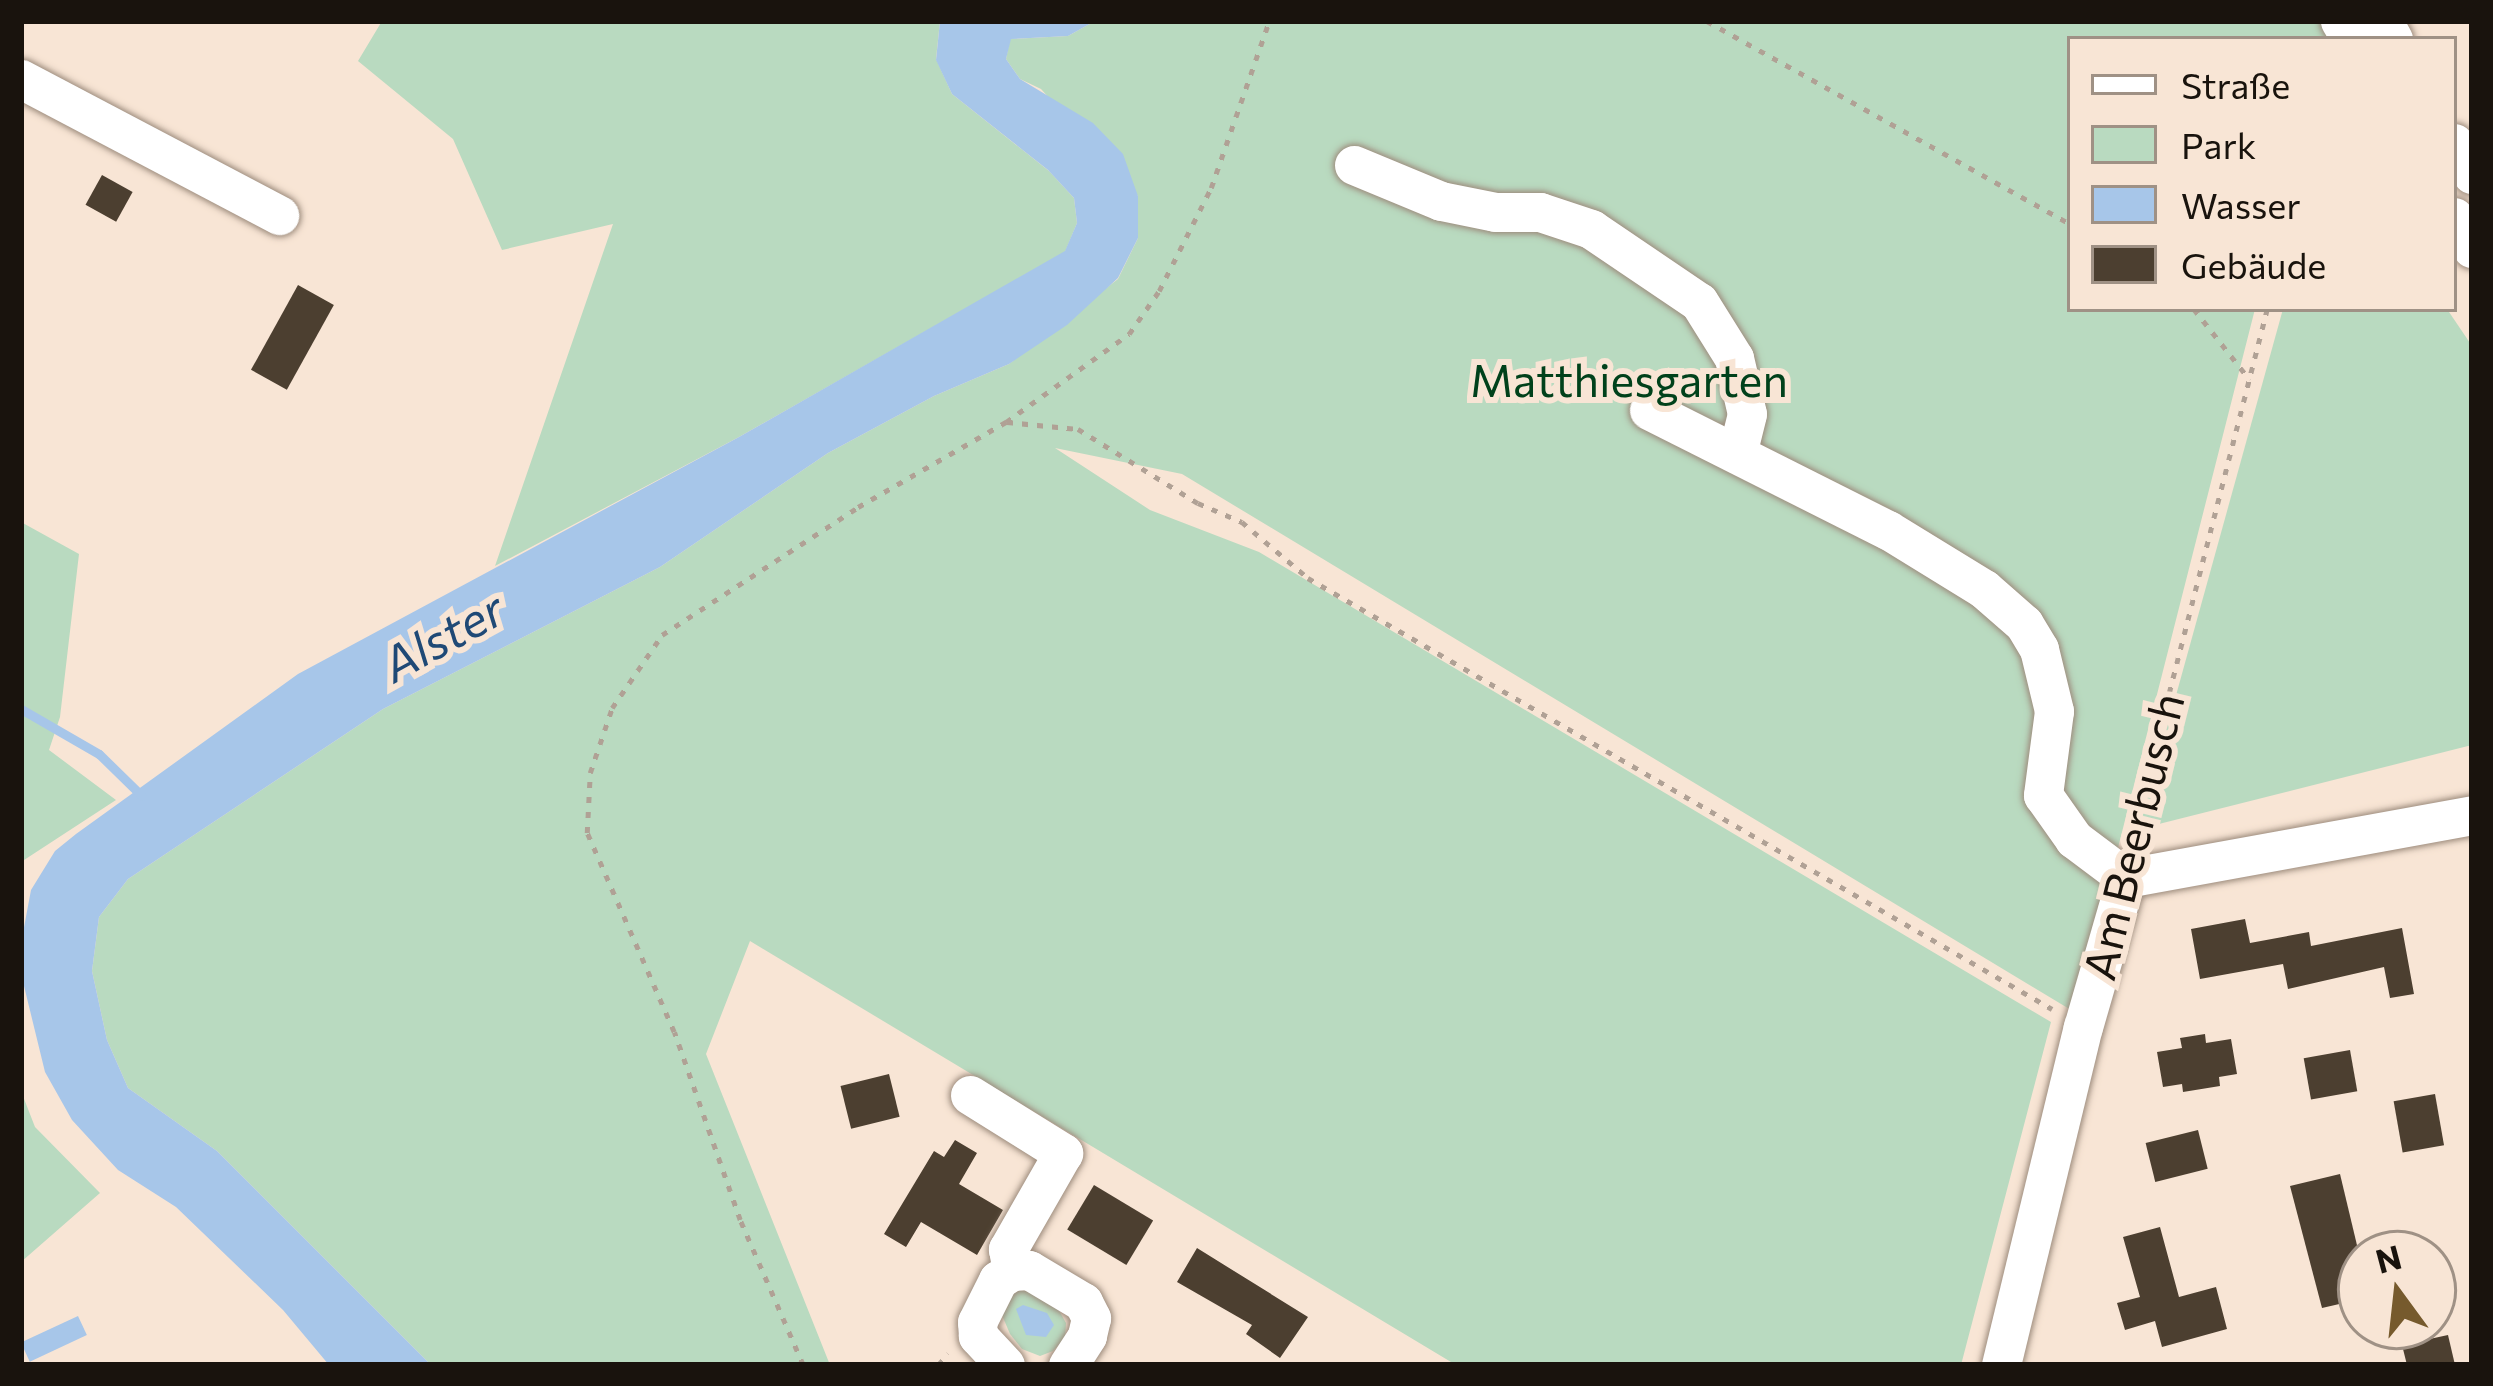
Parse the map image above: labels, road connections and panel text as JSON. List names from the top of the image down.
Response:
{
  "streets": {
    "street": ["Am Beerbusch"]
  },
  "water": ["Alster"],
  "parks": ["Matthiesgarten"],
  "legend": [
    "Straße",
    "Park",
    "Wasser",
    "Gebäude"
  ],
  "north": "top"
}
